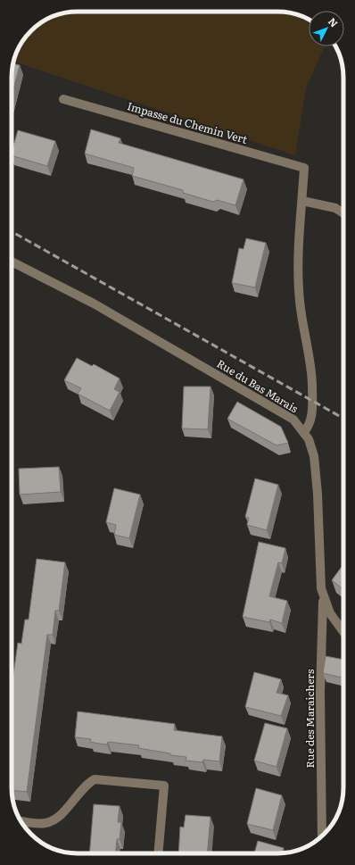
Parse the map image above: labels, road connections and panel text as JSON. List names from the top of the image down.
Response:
{
  "streets": {
    "street": ["Impasse du Chemin Vert", "Rue du Bas Marais", "Rue des Maraichers"]
  },
  "crossings": [
    ["Rue du Bas Marais", "Rue des Maraichers"]
  ],
  "north": "top right"
}
